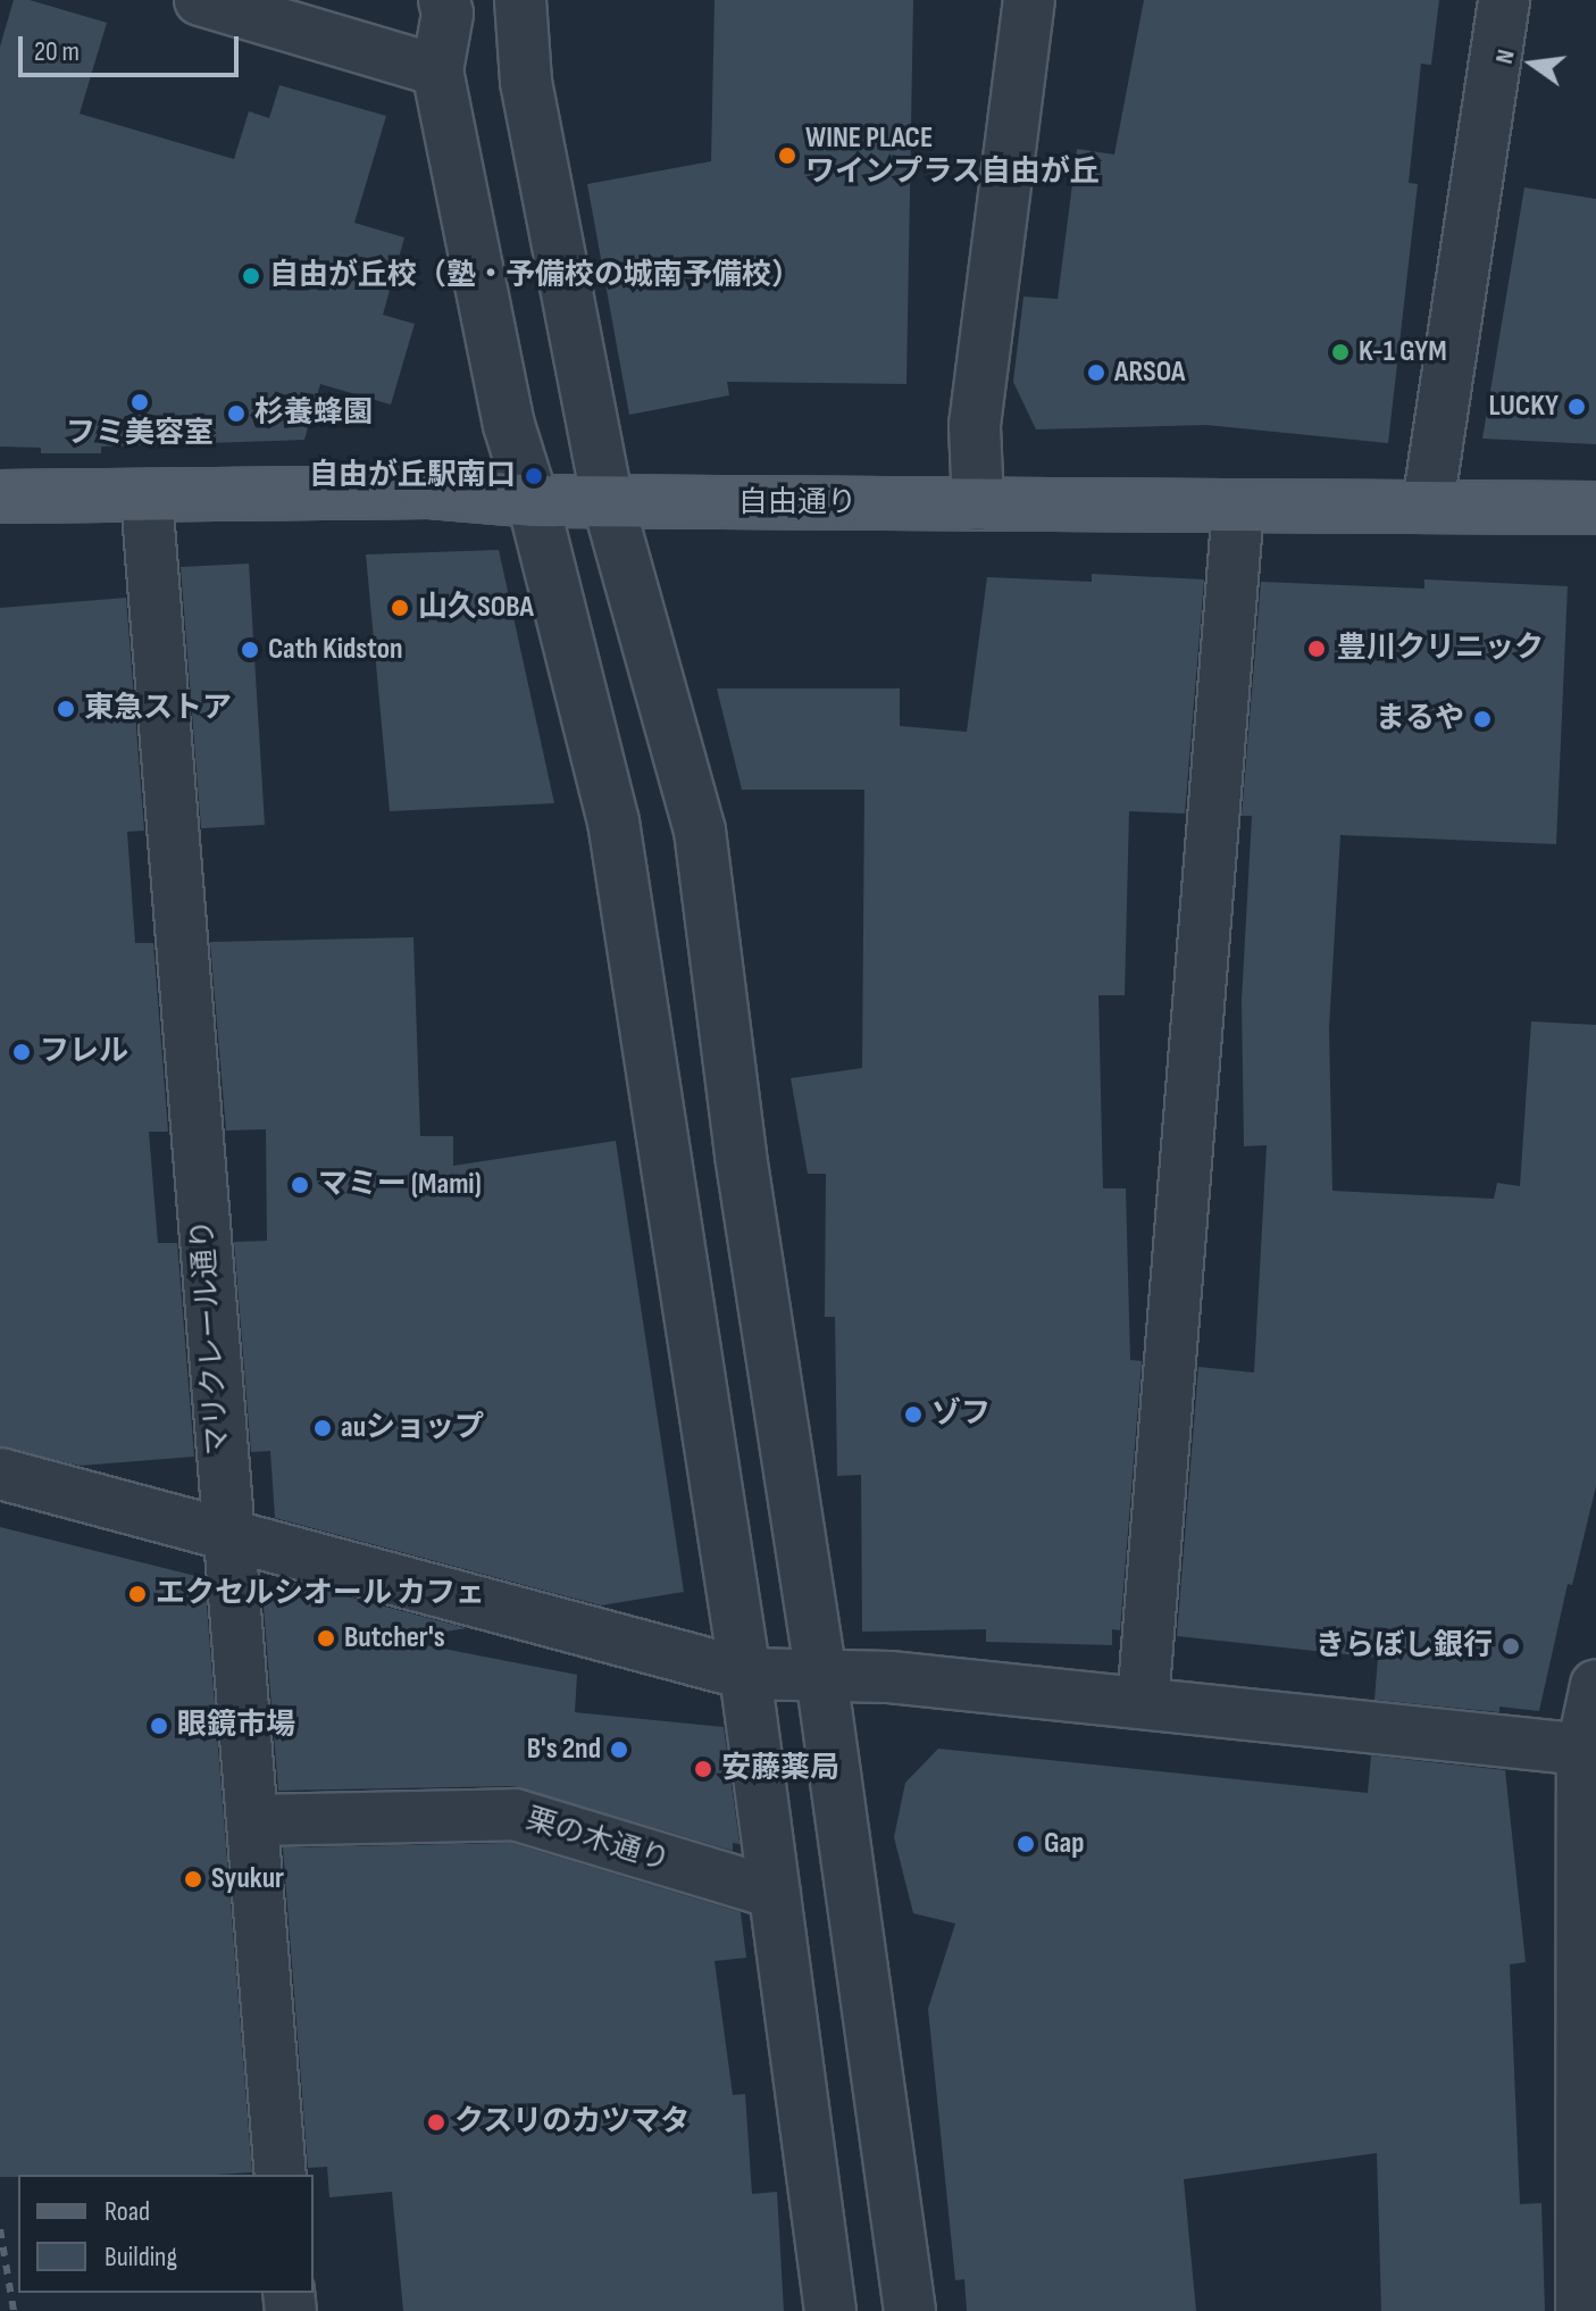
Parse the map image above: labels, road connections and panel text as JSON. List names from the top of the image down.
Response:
{
  "streets": {
    "main road": ["自由通り"],
    "street": ["マリクレール通り", "栗の木通り"]
  },
  "crossings": [
    ["自由通り", "マリクレール通り"],
    ["マリクレール通り", "栗の木通り"]
  ],
  "places": [
    "WINE PLACE ワインプラス自由が丘",
    "自由が丘校（塾・予備校の城南予備校）",
    "K-1 GYM",
    "ARSOA",
    "フミ美容室",
    "LUCKY",
    "杉養蜂園",
    "自由が丘駅南口",
    "山久SOBA",
    "豊川クリニック",
    "Cath Kidston",
    "東急ストア",
    "まるや",
    "フレル",
    "マミー (Mami)",
    "ゾフ",
    "auショップ",
    "エクセルシオール カフェ",
    "Butcher's",
    "きらぼし銀行",
    "眼鏡市場",
    "B's 2nd",
    "安藤薬局",
    "Gap",
    "Syukur",
    "クスリのカツマタ"
  ],
  "legend": ["Road", "Building"],
  "scale_bar": "20 m",
  "north": "left"
}
